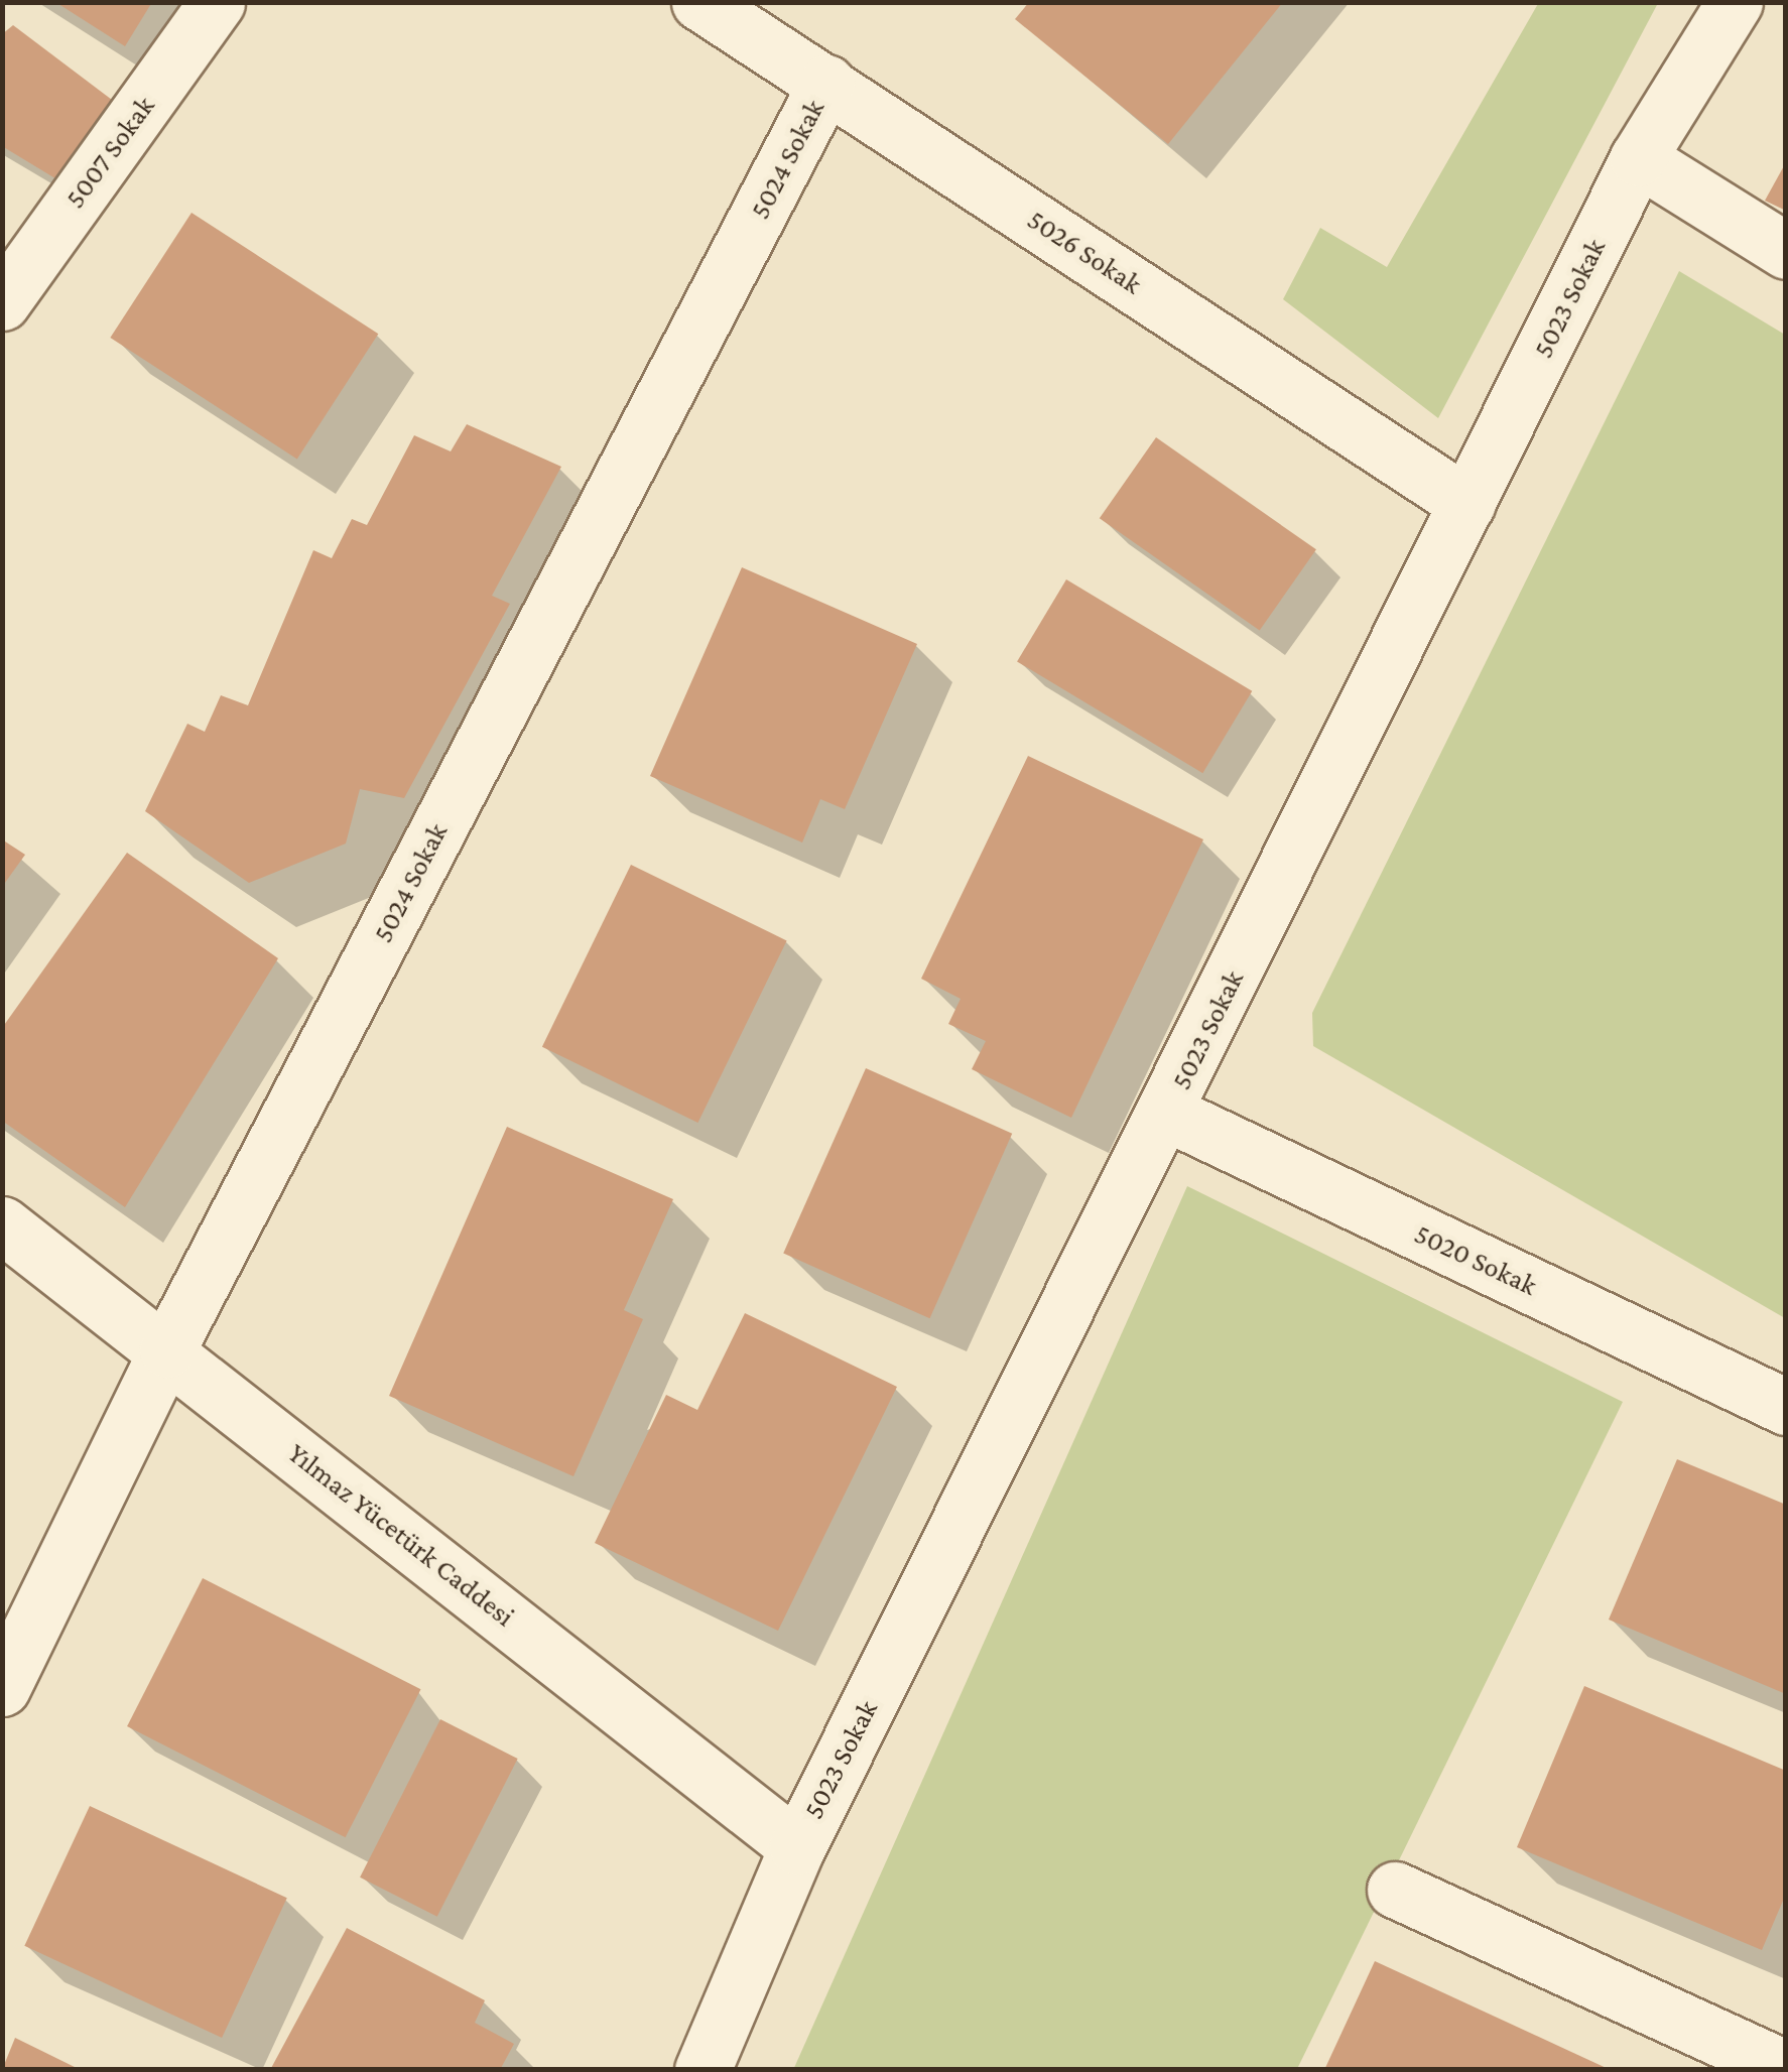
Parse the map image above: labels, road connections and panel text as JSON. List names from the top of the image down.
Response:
{
  "streets": {
    "street": [
      "5007 Sokak",
      "5024 Sokak",
      "5026 Sokak",
      "5023 Sokak",
      "5020 Sokak",
      "Yılmaz Yücetürk Caddesi"
    ]
  },
  "crossings": [
    ["5024 Sokak", "5026 Sokak"],
    ["5024 Sokak", "Yılmaz Yücetürk Caddesi"],
    ["5026 Sokak", "5023 Sokak"],
    ["5023 Sokak", "5020 Sokak"],
    ["5023 Sokak", "Yılmaz Yücetürk Caddesi"]
  ]
}
